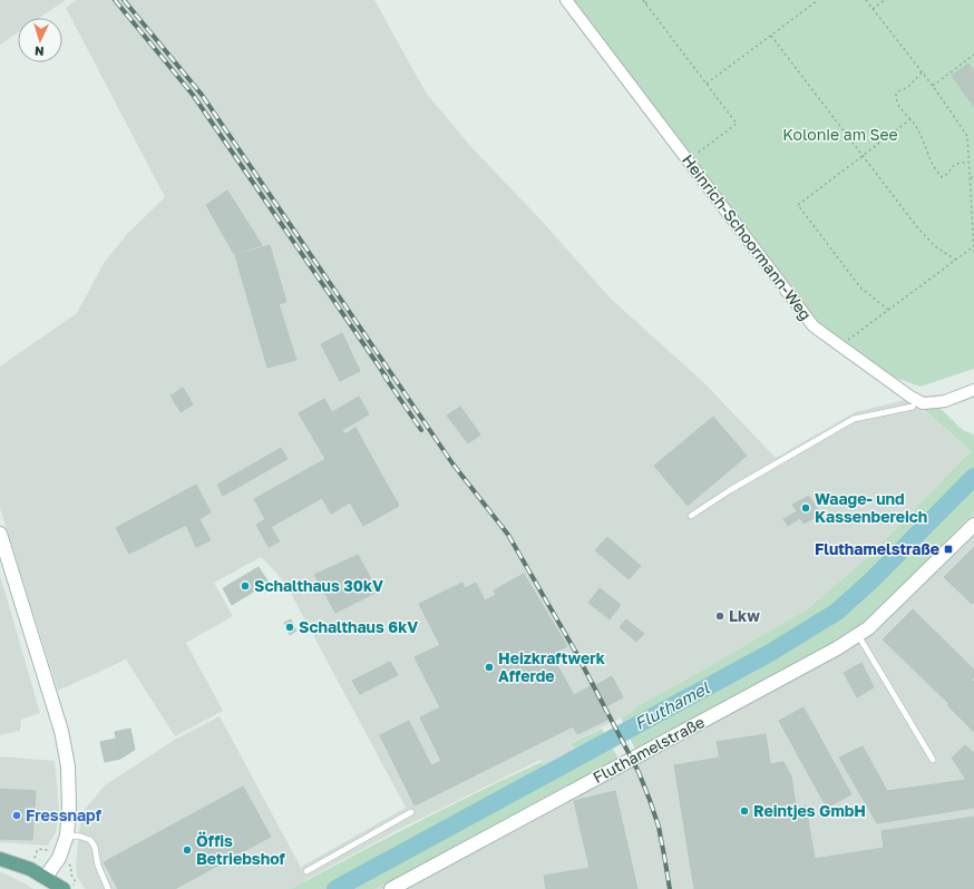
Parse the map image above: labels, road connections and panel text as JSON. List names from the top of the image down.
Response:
{
  "streets": {
    "main road": ["Fluthamelstraße"],
    "street": ["Heinrich-Schoormann-Weg"]
  },
  "water": ["Fluthamel"],
  "parks": ["Kolonie am See"],
  "places": {
    "other": [
      "Waage- und Kassenbereich",
      "Schalthaus 30kV",
      "Lkw",
      "Schalthaus 6kV",
      "Heizkraftwerk Afferde",
      "Reintjes GmbH",
      "Fressnapf",
      "Öffis Betriebshof"
    ],
    "transit": ["Fluthamelstraße"]
  },
  "north": "bottom"
}
